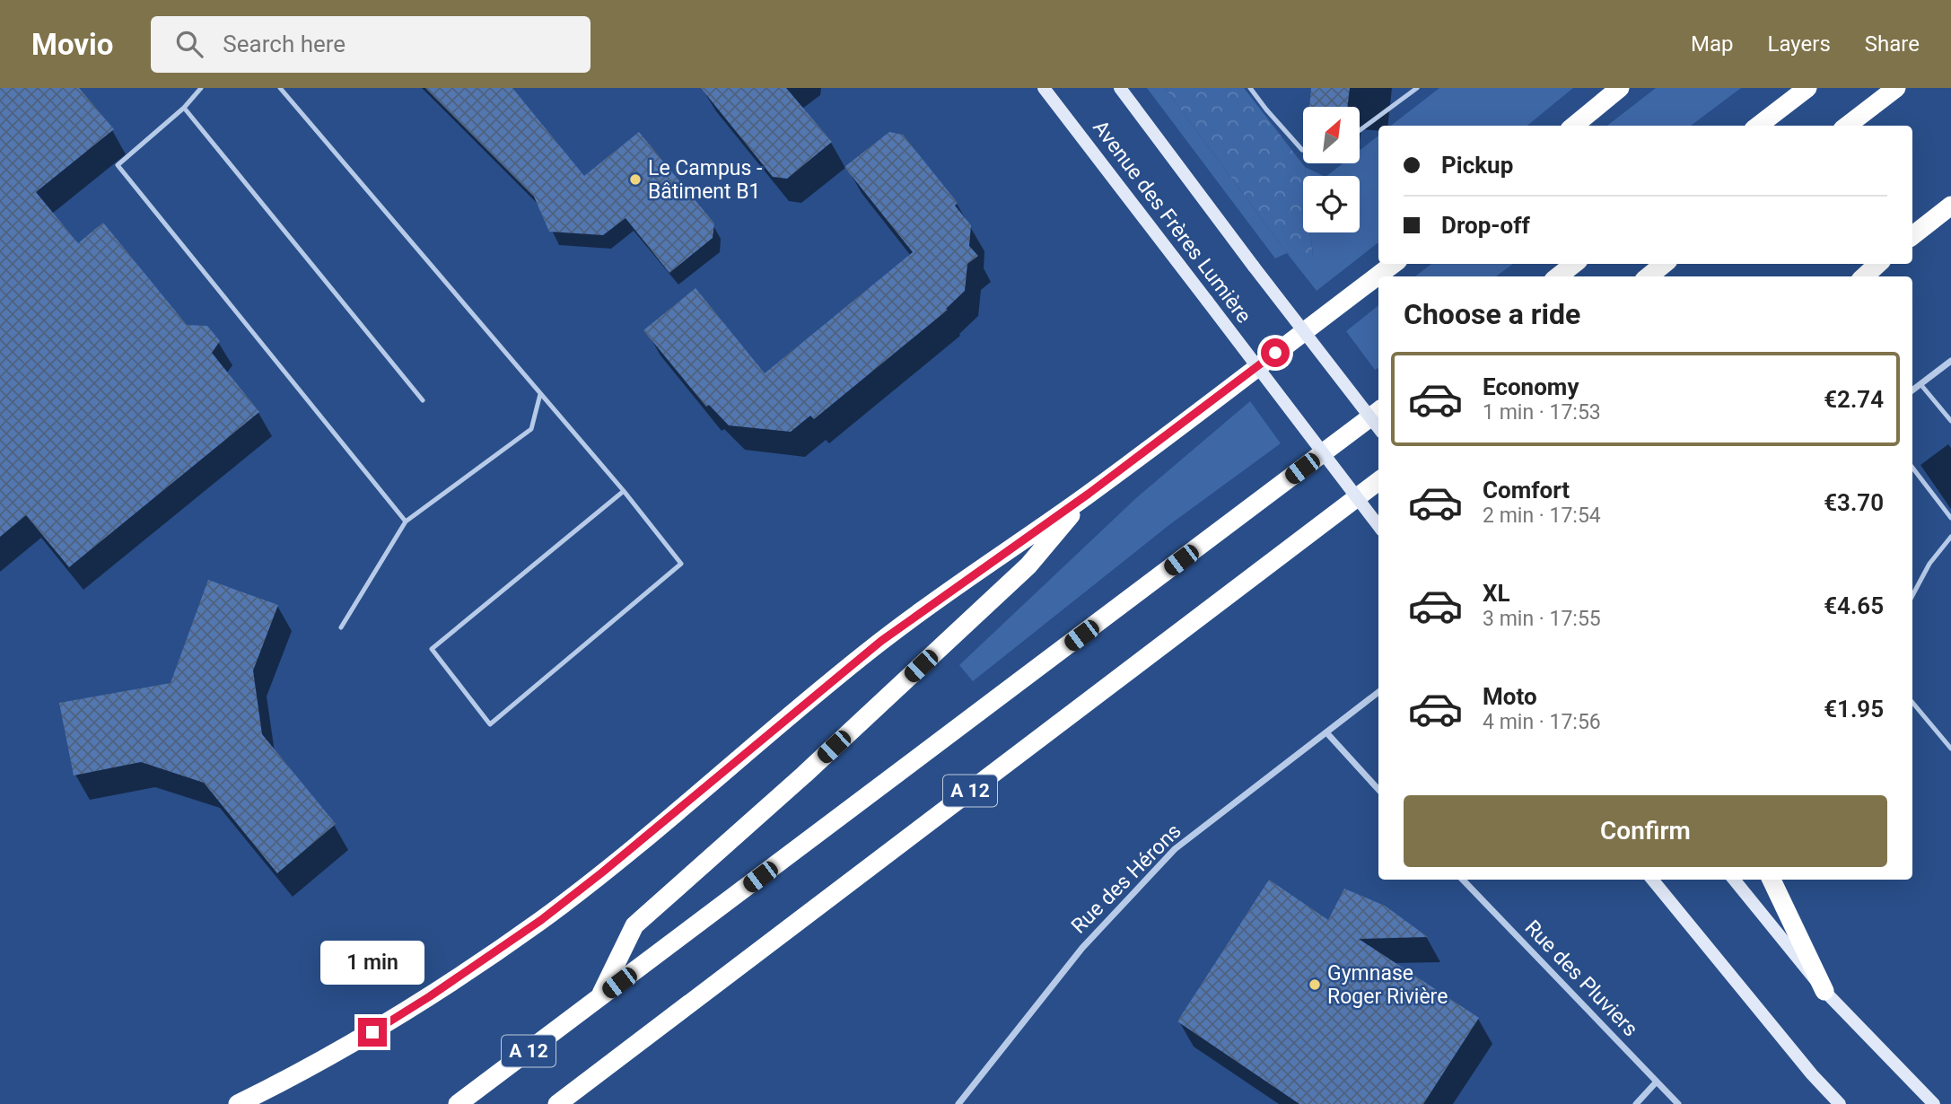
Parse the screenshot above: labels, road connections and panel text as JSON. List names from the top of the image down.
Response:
{
  "streets": {
    "highway": ["A 12"],
    "main road": ["Avenue des Frères Lumière"],
    "street": ["Rue des Hérons", "Rue des Pluviers"]
  },
  "places": ["Le Campus - Bâtiment B1", "Gymnase Roger Rivière"],
  "north": "top right",
  "page": {
    "header": "Movio",
    "search": "Search here",
    "nav": ["Map", "Layers", "Share"],
    "banner": ["Pickup", "Drop-off"],
    "heading": "Choose a ride",
    "list": [
      {
        "name": "Economy",
        "note": "1 min · 17:53",
        "value": "€2.74"
      },
      {
        "name": "Comfort",
        "note": "2 min · 17:54",
        "value": "€3.70"
      },
      {
        "name": "XL",
        "note": "3 min · 17:55",
        "value": "€4.65"
      },
      {
        "name": "Moto",
        "note": "4 min · 17:56",
        "value": "€1.95"
      }
    ],
    "buttons": "Confirm",
    "bubble": "1 min"
  }
}
